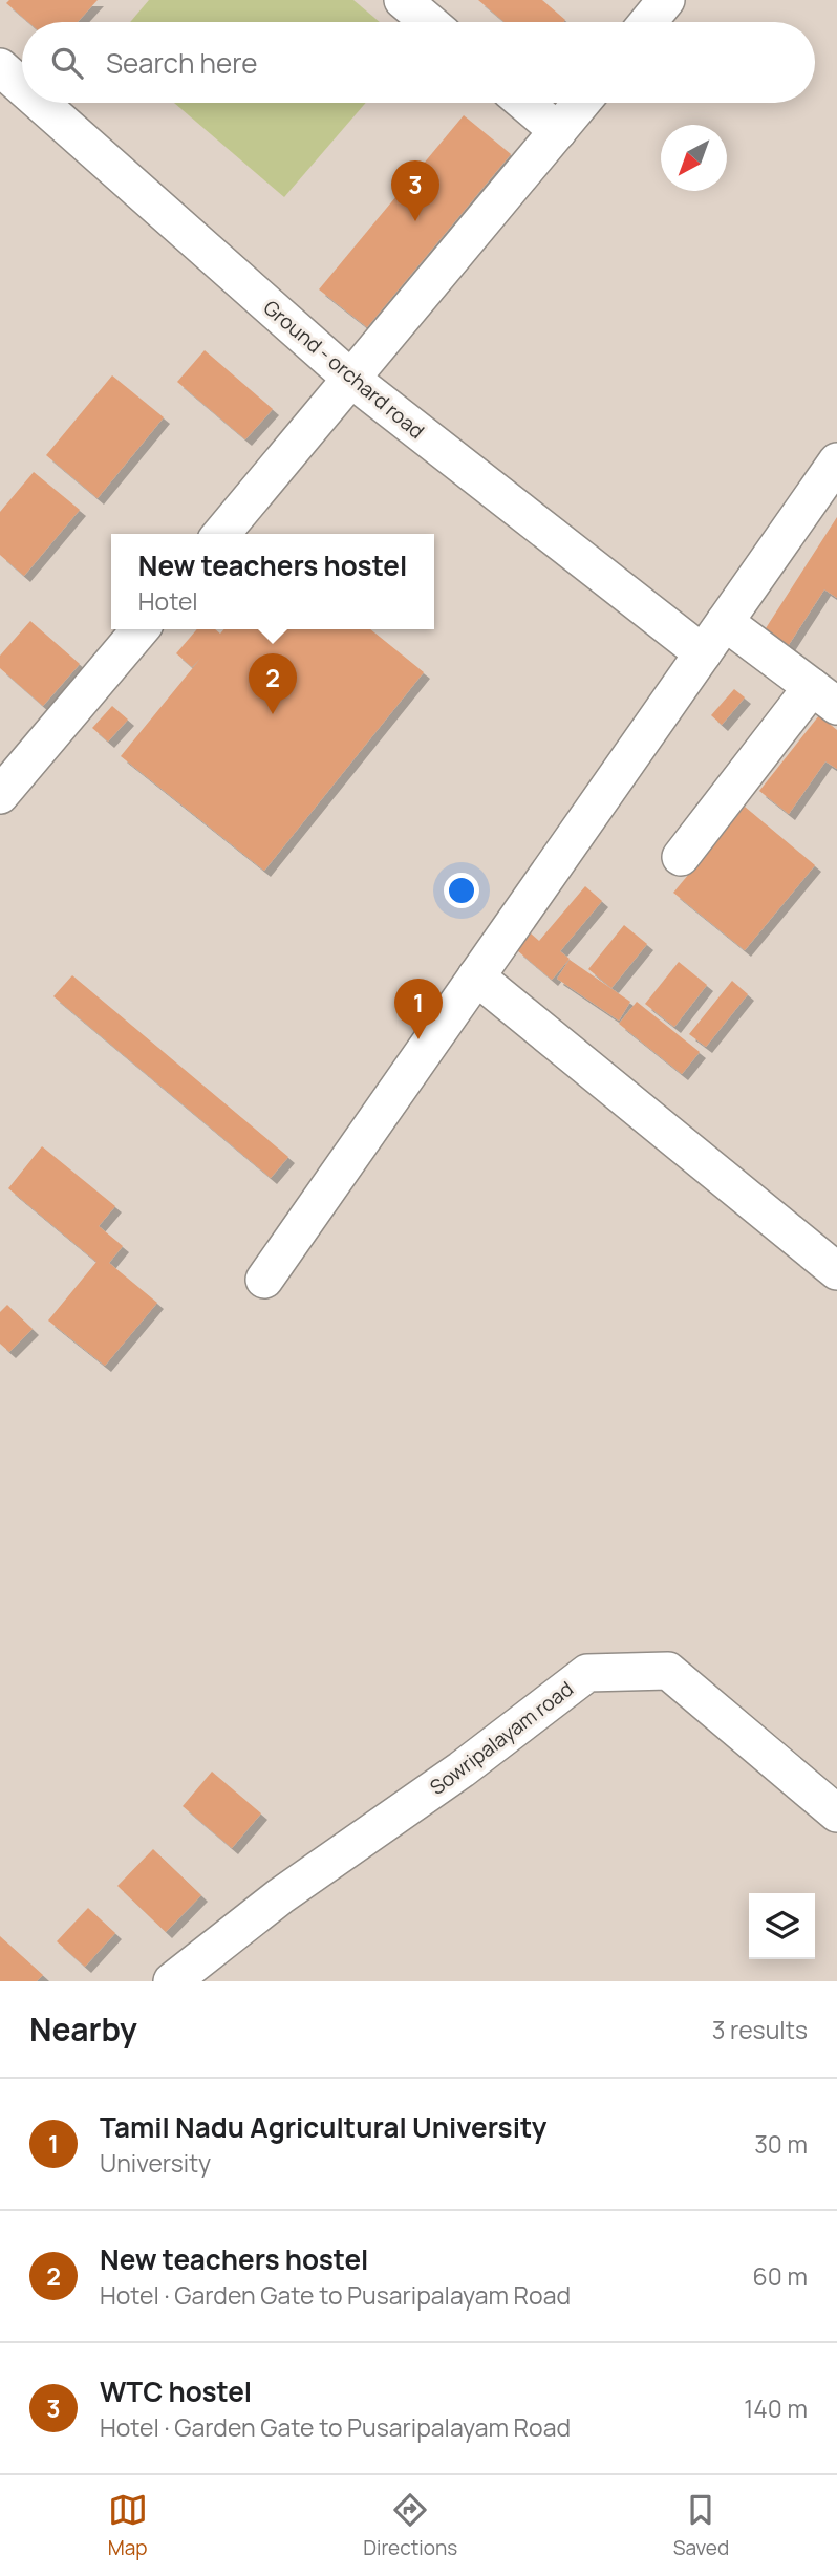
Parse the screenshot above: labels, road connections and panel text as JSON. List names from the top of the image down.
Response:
{
  "streets": {
    "street": ["Ground - orchard road", "Sowripalayam road"]
  },
  "north": "bottom left",
  "page": {
    "search": "Search here",
    "pins": ["3", "2", "1"],
    "popup": ["New teachers hostel", "Hotel"],
    "heading": ["Nearby", "3 results"],
    "list": [
      {
        "mark": "1",
        "name": "Tamil Nadu Agricultural University",
        "note": "University",
        "value": "30 m"
      },
      {
        "mark": "2",
        "name": "New teachers hostel",
        "note": "Hotel · Garden Gate to Pusaripalayam Road",
        "value": "60 m"
      },
      {
        "mark": "3",
        "name": "WTC hostel",
        "note": "Hotel · Garden Gate to Pusaripalayam Road",
        "value": "140 m"
      }
    ],
    "nav": ["Map", "Directions", "Saved"]
  }
}
